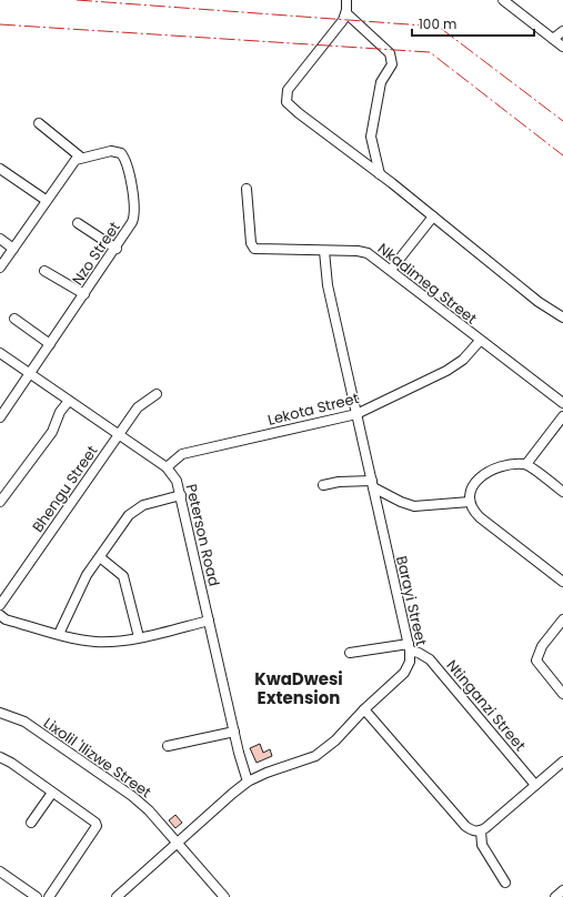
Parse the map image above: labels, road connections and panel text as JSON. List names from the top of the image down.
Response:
{
  "streets": {
    "street": [
      "Nzo Street",
      "Nkadimeg Street",
      "Lekota Street",
      "Bhengu Street",
      "Peterson Road",
      "Barayi Street",
      "Ntinganzi Street",
      "Lixolil 'Ilizwe Street"
    ]
  },
  "crossings": [
    ["Nzo Street", "Peterson Road"],
    ["Nkadimeg Street", "Lekota Street"],
    ["Nkadimeg Street", "Barayi Street"],
    ["Lekota Street", "Peterson Road"],
    ["Lekota Street", "Barayi Street"],
    ["Bhengu Street", "Peterson Road"],
    ["Peterson Road", "Barayi Street"],
    ["Barayi Street", "Ntinganzi Street"],
    ["Barayi Street", "Lixolil 'Ilizwe Street"]
  ],
  "districts": ["KwaDwesi Extension"],
  "scale_bar": "100 m"
}
